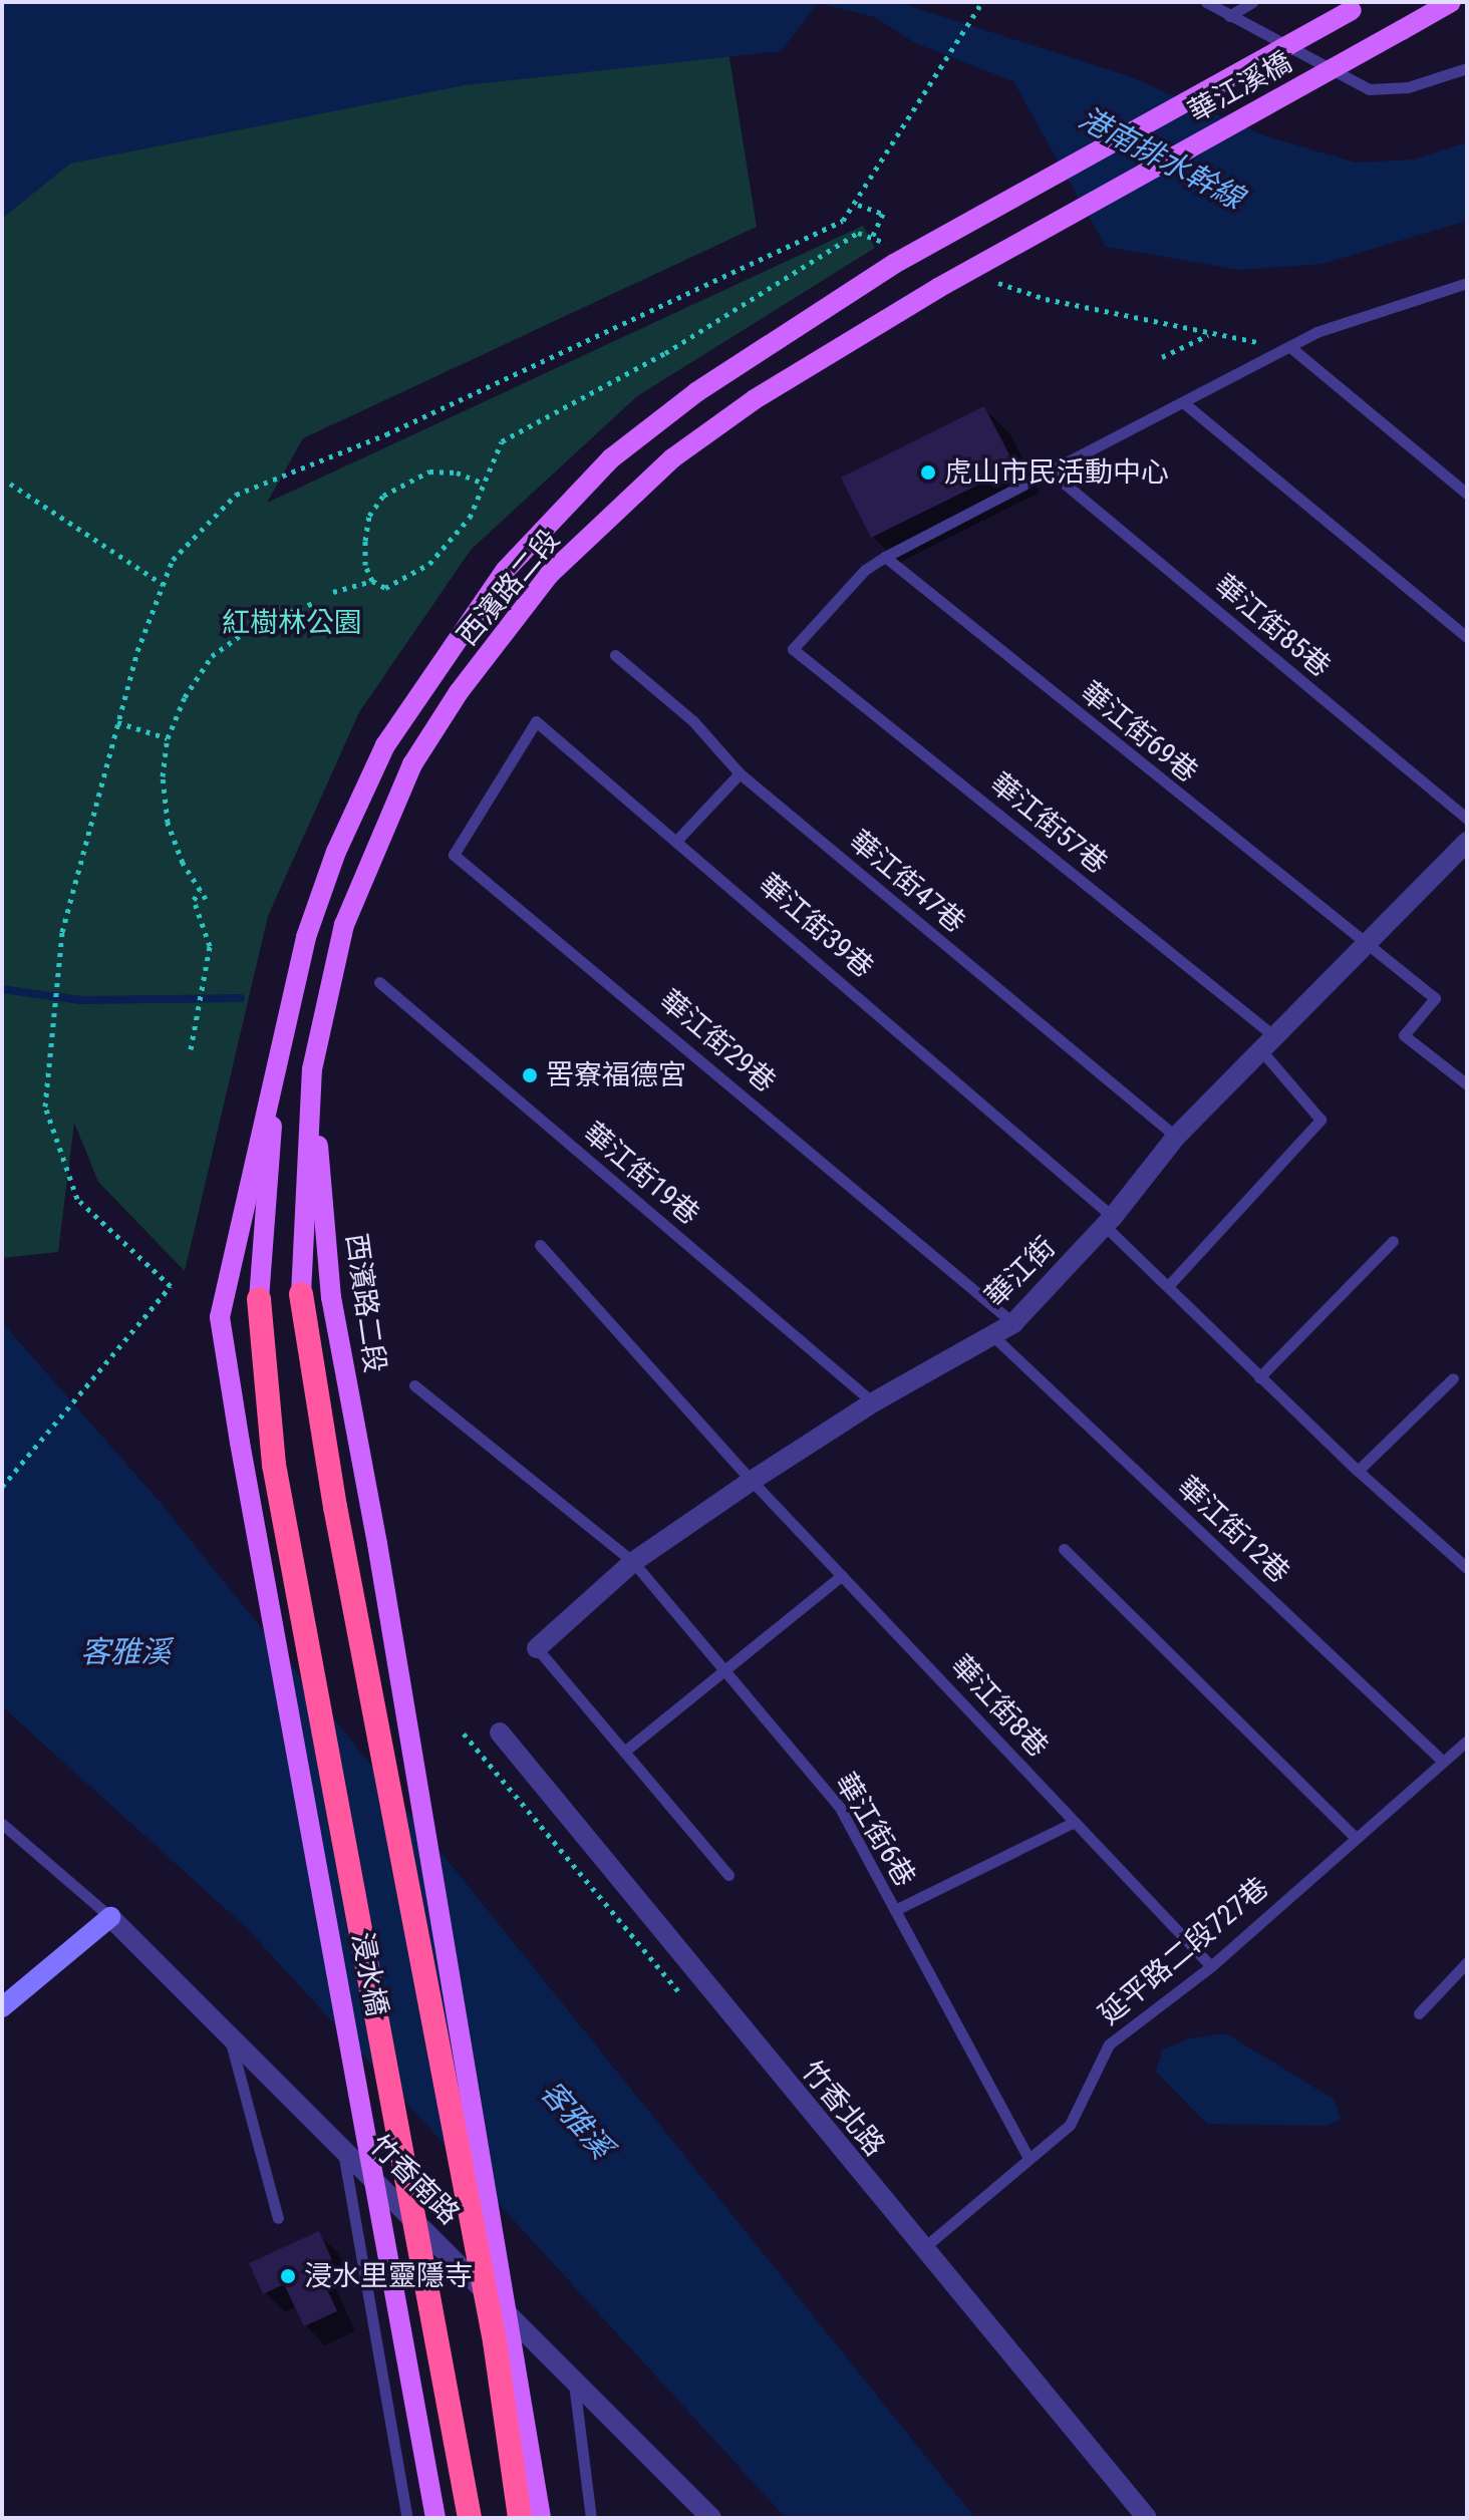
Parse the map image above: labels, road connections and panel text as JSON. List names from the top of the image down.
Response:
{
  "streets": {
    "highway": ["浸水橋"],
    "main road": ["華江溪橋", "西濱路二段"],
    "street": ["華江街", "竹香北路", "竹香南路"],
    "lane": [
      "華江街85巷",
      "華江街69巷",
      "華江街57巷",
      "華江街47巷",
      "華江街39巷",
      "華江街29巷",
      "華江街19巷",
      "華江街12巷",
      "華江街8巷",
      "華江街6巷",
      "延平路二段727巷"
    ]
  },
  "crossings": [
    ["華江溪橋", "西濱路二段"],
    ["西濱路二段", "浸水橋"],
    ["華江街69巷", "華江街57巷"],
    ["華江街69巷", "華江街"],
    ["華江街57巷", "華江街39巷"],
    ["華江街57巷", "華江街"],
    ["華江街47巷", "華江街"],
    ["華江街39巷", "華江街29巷"],
    ["華江街39巷", "華江街"],
    ["華江街29巷", "華江街"],
    ["華江街19巷", "華江街"],
    ["華江街", "華江街12巷"],
    ["華江街", "華江街8巷"],
    ["華江街", "華江街6巷"],
    ["華江街12巷", "延平路二段727巷"],
    ["華江街8巷", "延平路二段727巷"],
    ["華江街6巷", "延平路二段727巷"],
    ["延平路二段727巷", "竹香北路"]
  ],
  "water": ["港南排水幹線", "客雅溪"],
  "parks": ["紅樹林公園"],
  "places": ["虎山市民活動中心", "罟寮福德宮", "浸水里靈隱寺"]
}
